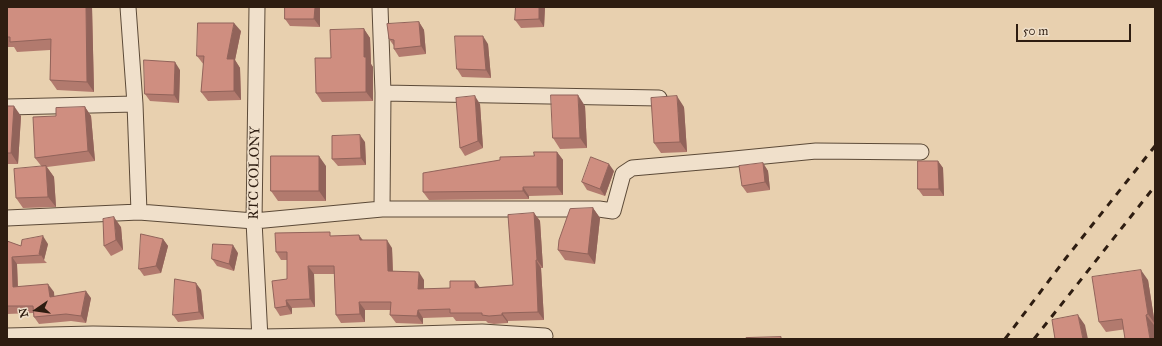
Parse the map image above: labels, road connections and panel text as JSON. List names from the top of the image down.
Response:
{
  "streets": {
    "street": ["RTC COLONY"]
  },
  "scale_bar": "50 m",
  "north": "left"
}
